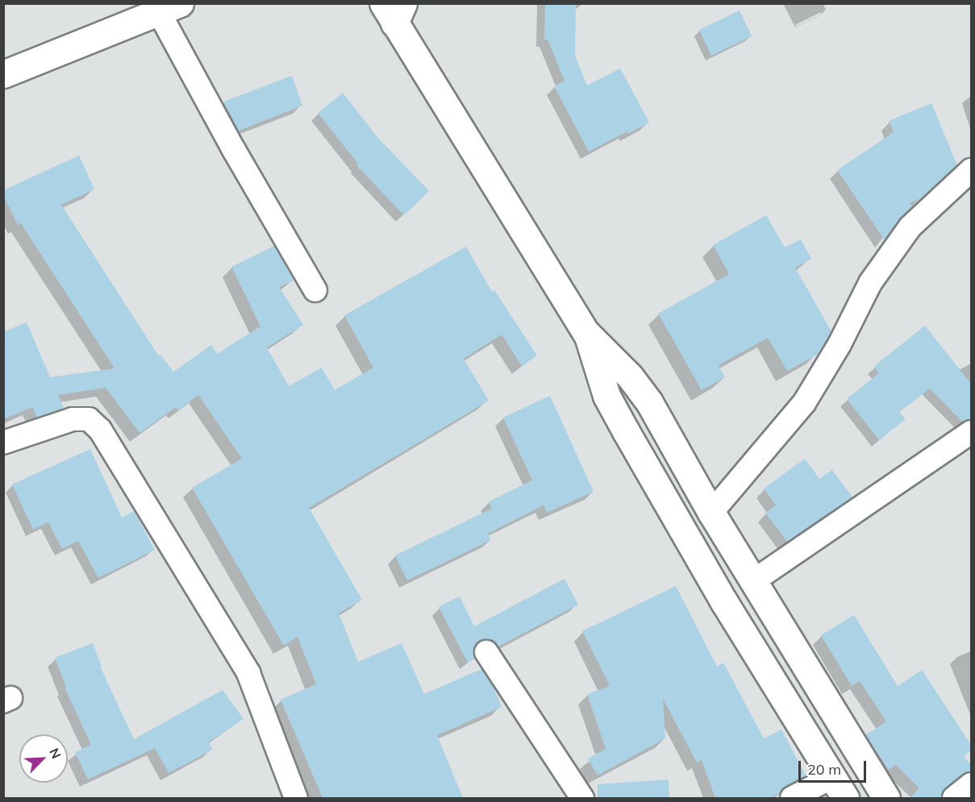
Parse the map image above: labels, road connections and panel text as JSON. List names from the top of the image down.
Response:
{
  "scale_bar": "20 m",
  "north": "top right"
}
